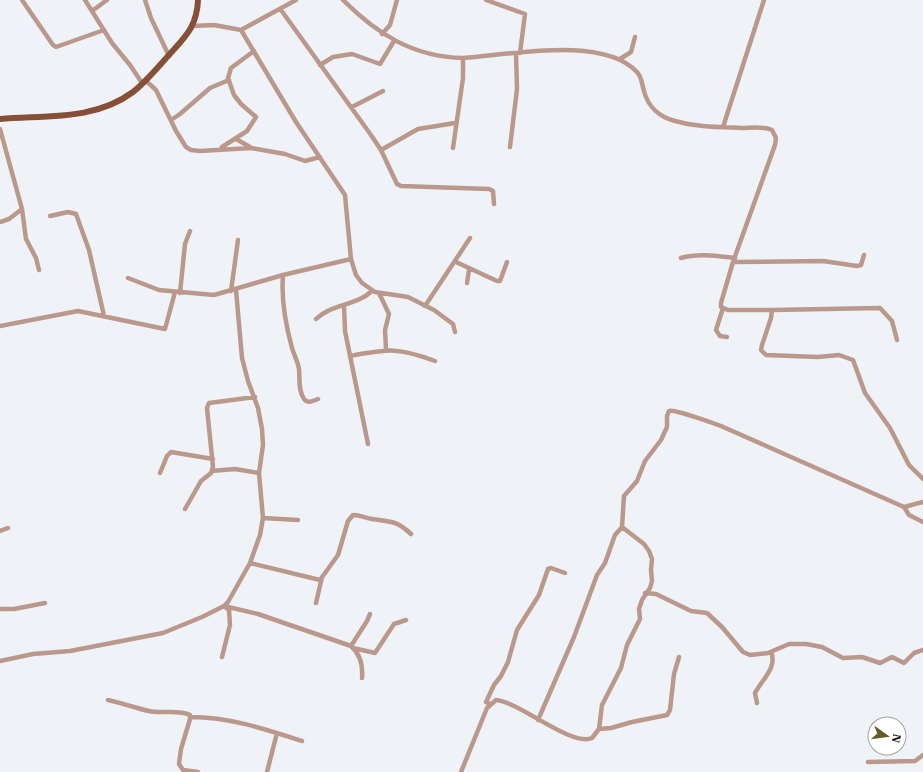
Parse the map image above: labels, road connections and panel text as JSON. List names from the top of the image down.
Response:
{
  "north": "right"
}
